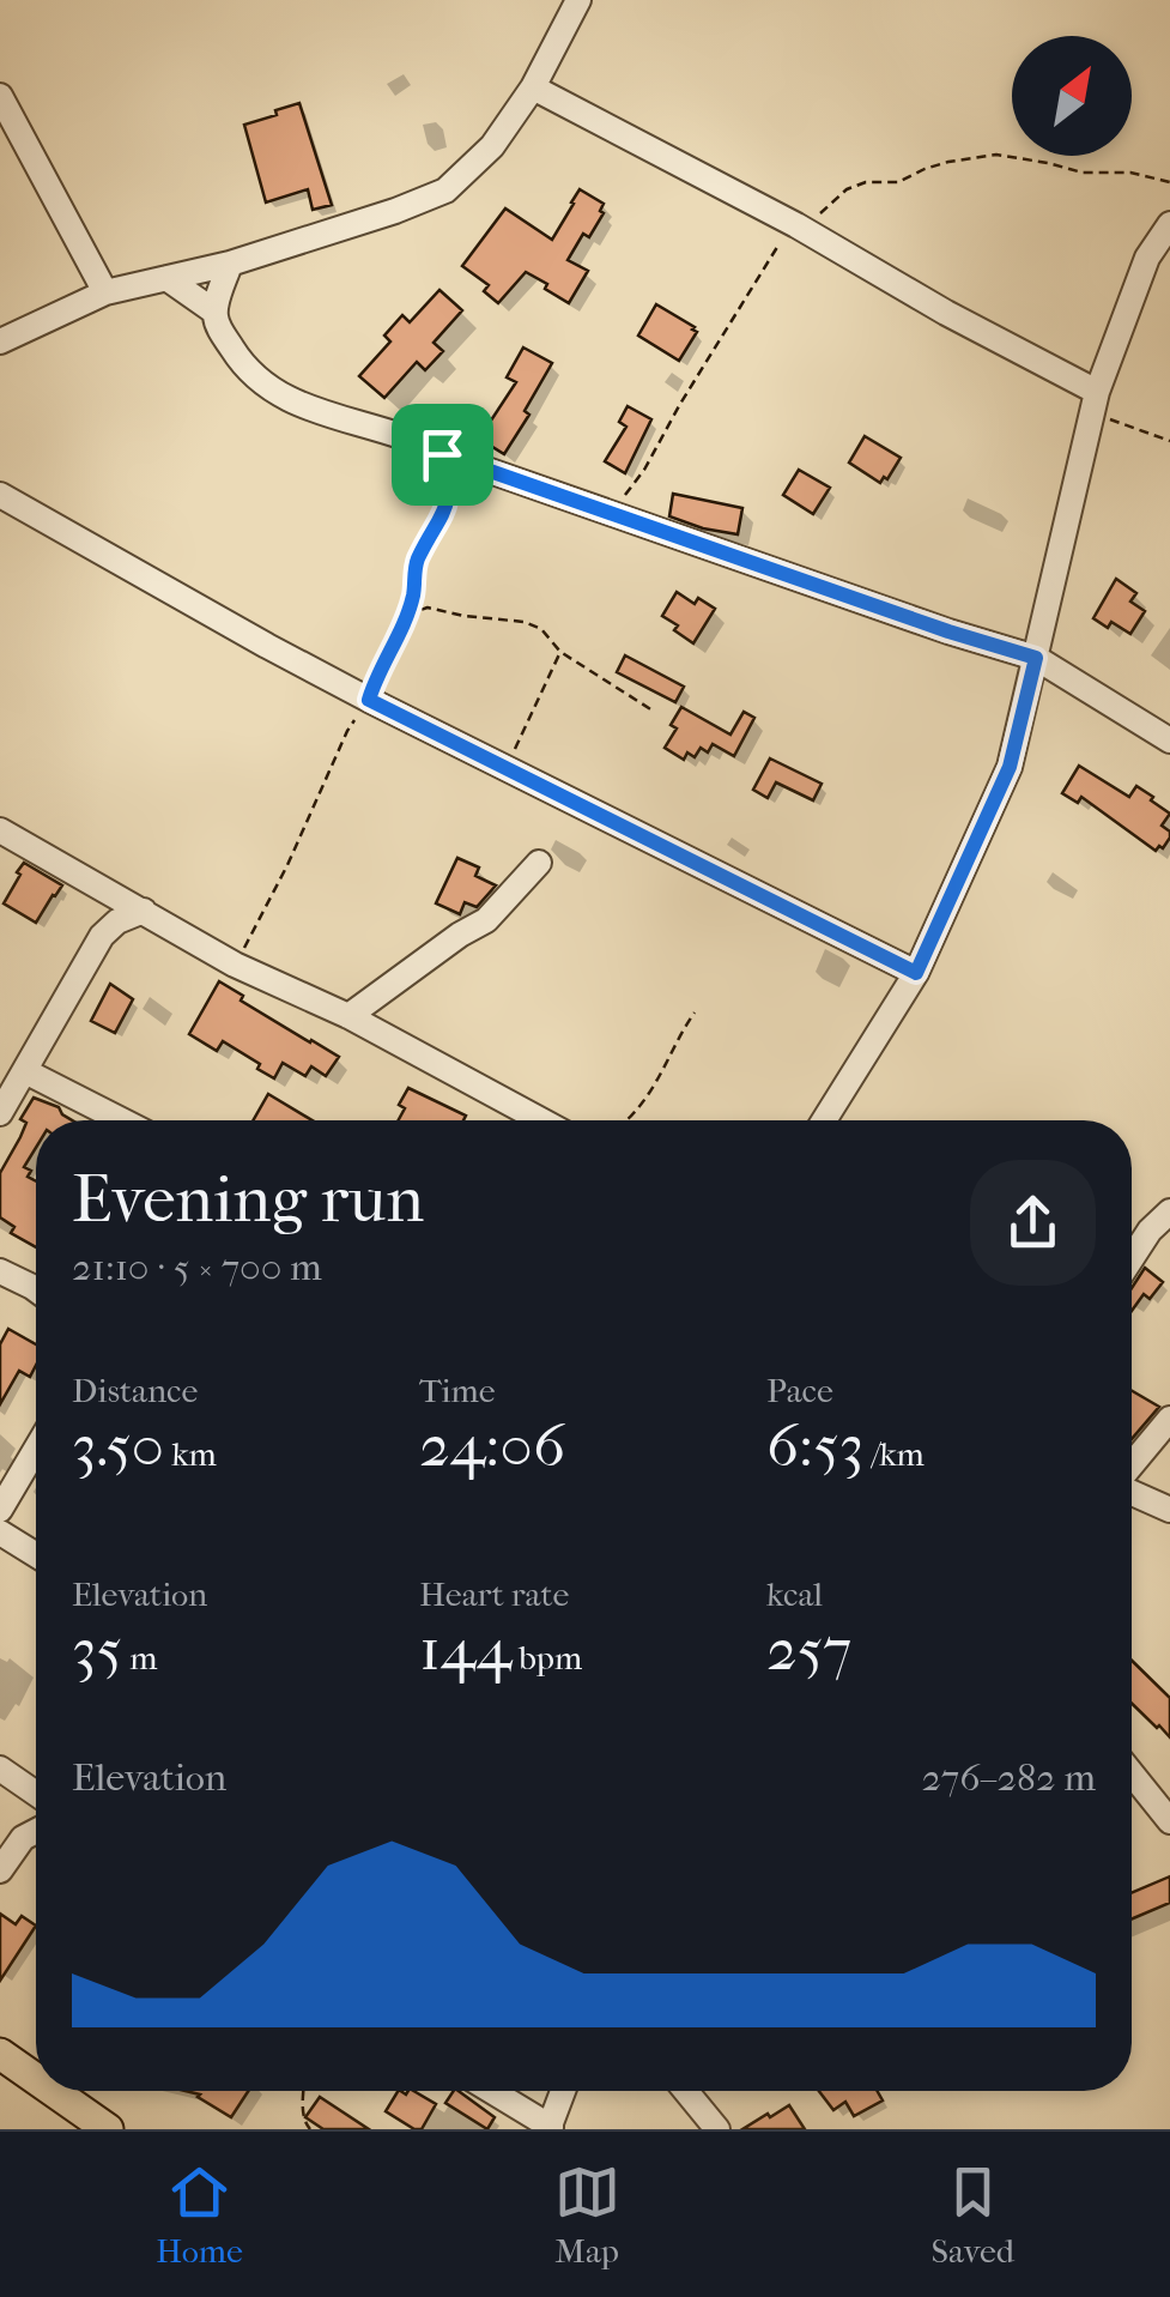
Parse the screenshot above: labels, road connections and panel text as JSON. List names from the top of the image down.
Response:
{
  "north": "top right",
  "page": {
    "heading": ["Evening run", "21:10 · 5 × 700 m"],
    "stats": [
      ["Distance", "3.50 km"],
      ["Time", "24:06"],
      ["Pace", "6:53 /km"],
      ["Elevation", "35 m"],
      ["Heart rate", "144 bpm"],
      ["kcal", "257"]
    ],
    "chart": ["Elevation", "276–282 m"],
    "tabs": ["Home", "Map", "Saved"]
  }
}
